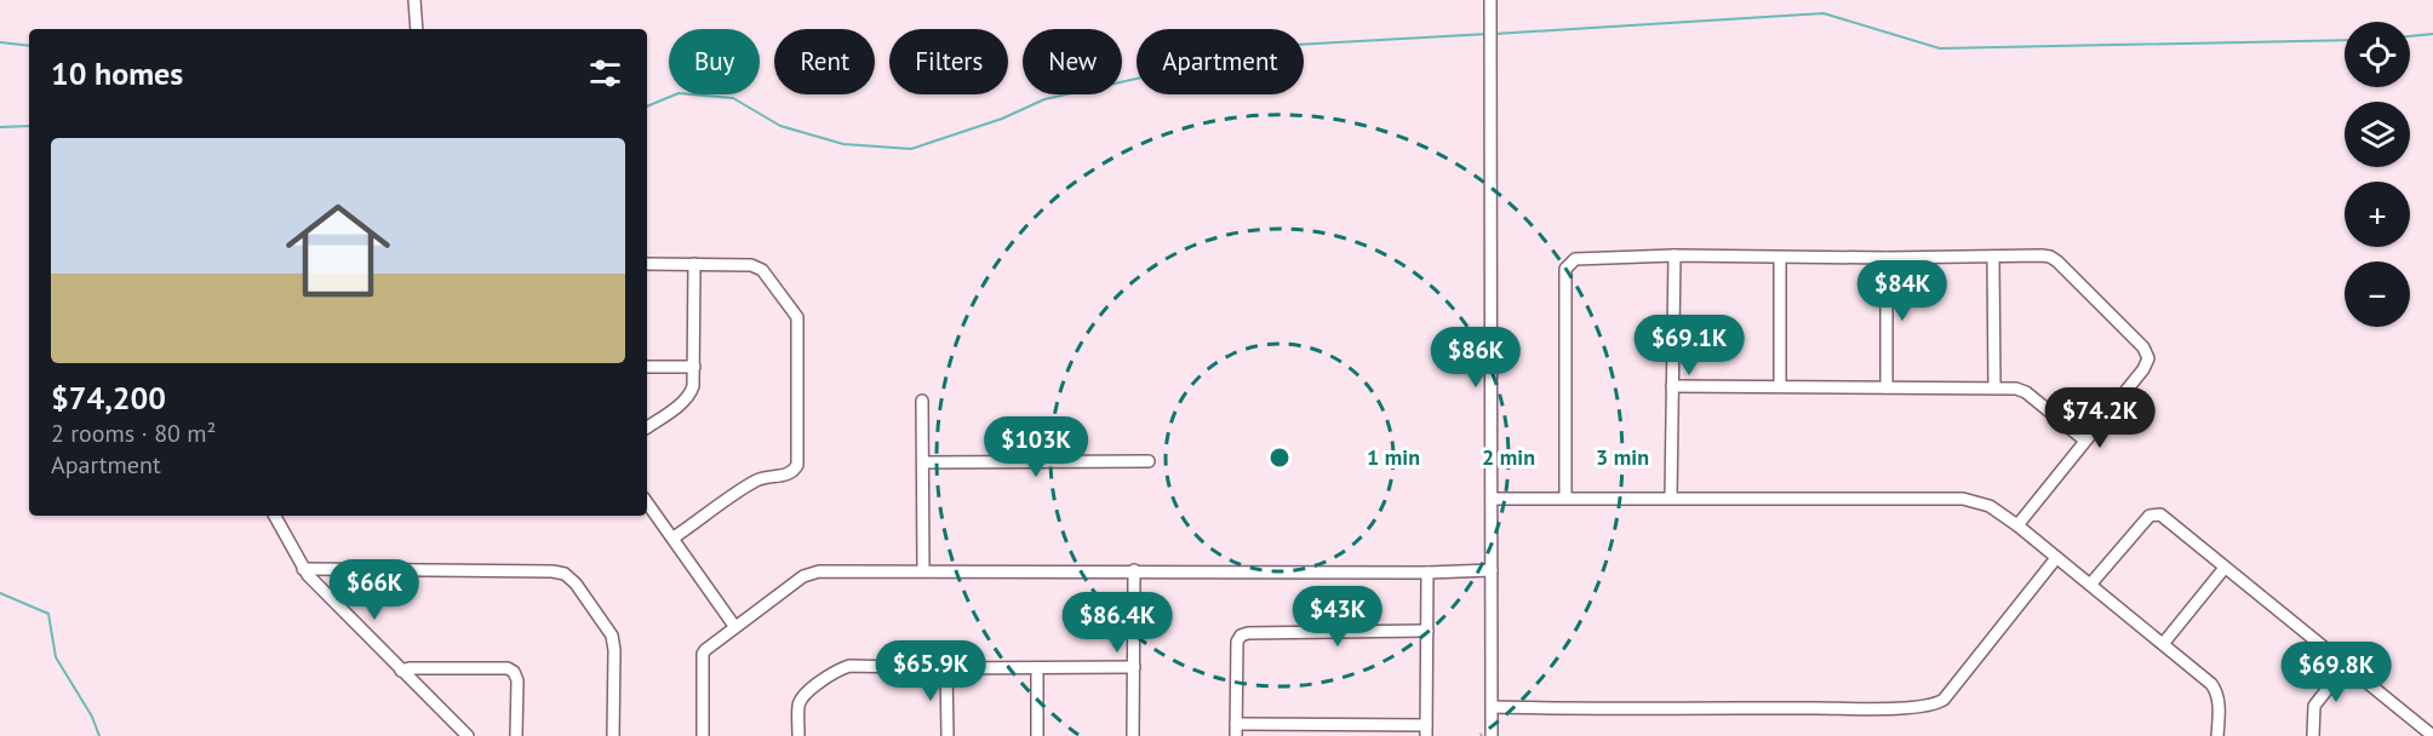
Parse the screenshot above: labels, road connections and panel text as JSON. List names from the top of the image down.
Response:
{
  "page": {
    "map_buttons": ["+", "−"],
    "chip": [
      "Buy",
      "Rent",
      "Filters",
      "New",
      "Apartment"
    ],
    "heading": "10 homes",
    "list": [
      {
        "name": "$74,200",
        "note": "2 rooms · 80 m² · Apartment"
      }
    ],
    "price": [
      "$84K",
      "$69.1K",
      "$86K",
      "$74.2K",
      "$103K",
      "$66K",
      "$43K",
      "$86.4K",
      "$65.9K",
      "$69.8K"
    ]
  },
  "rings": ["1 min", "2 min", "3 min"]
}
